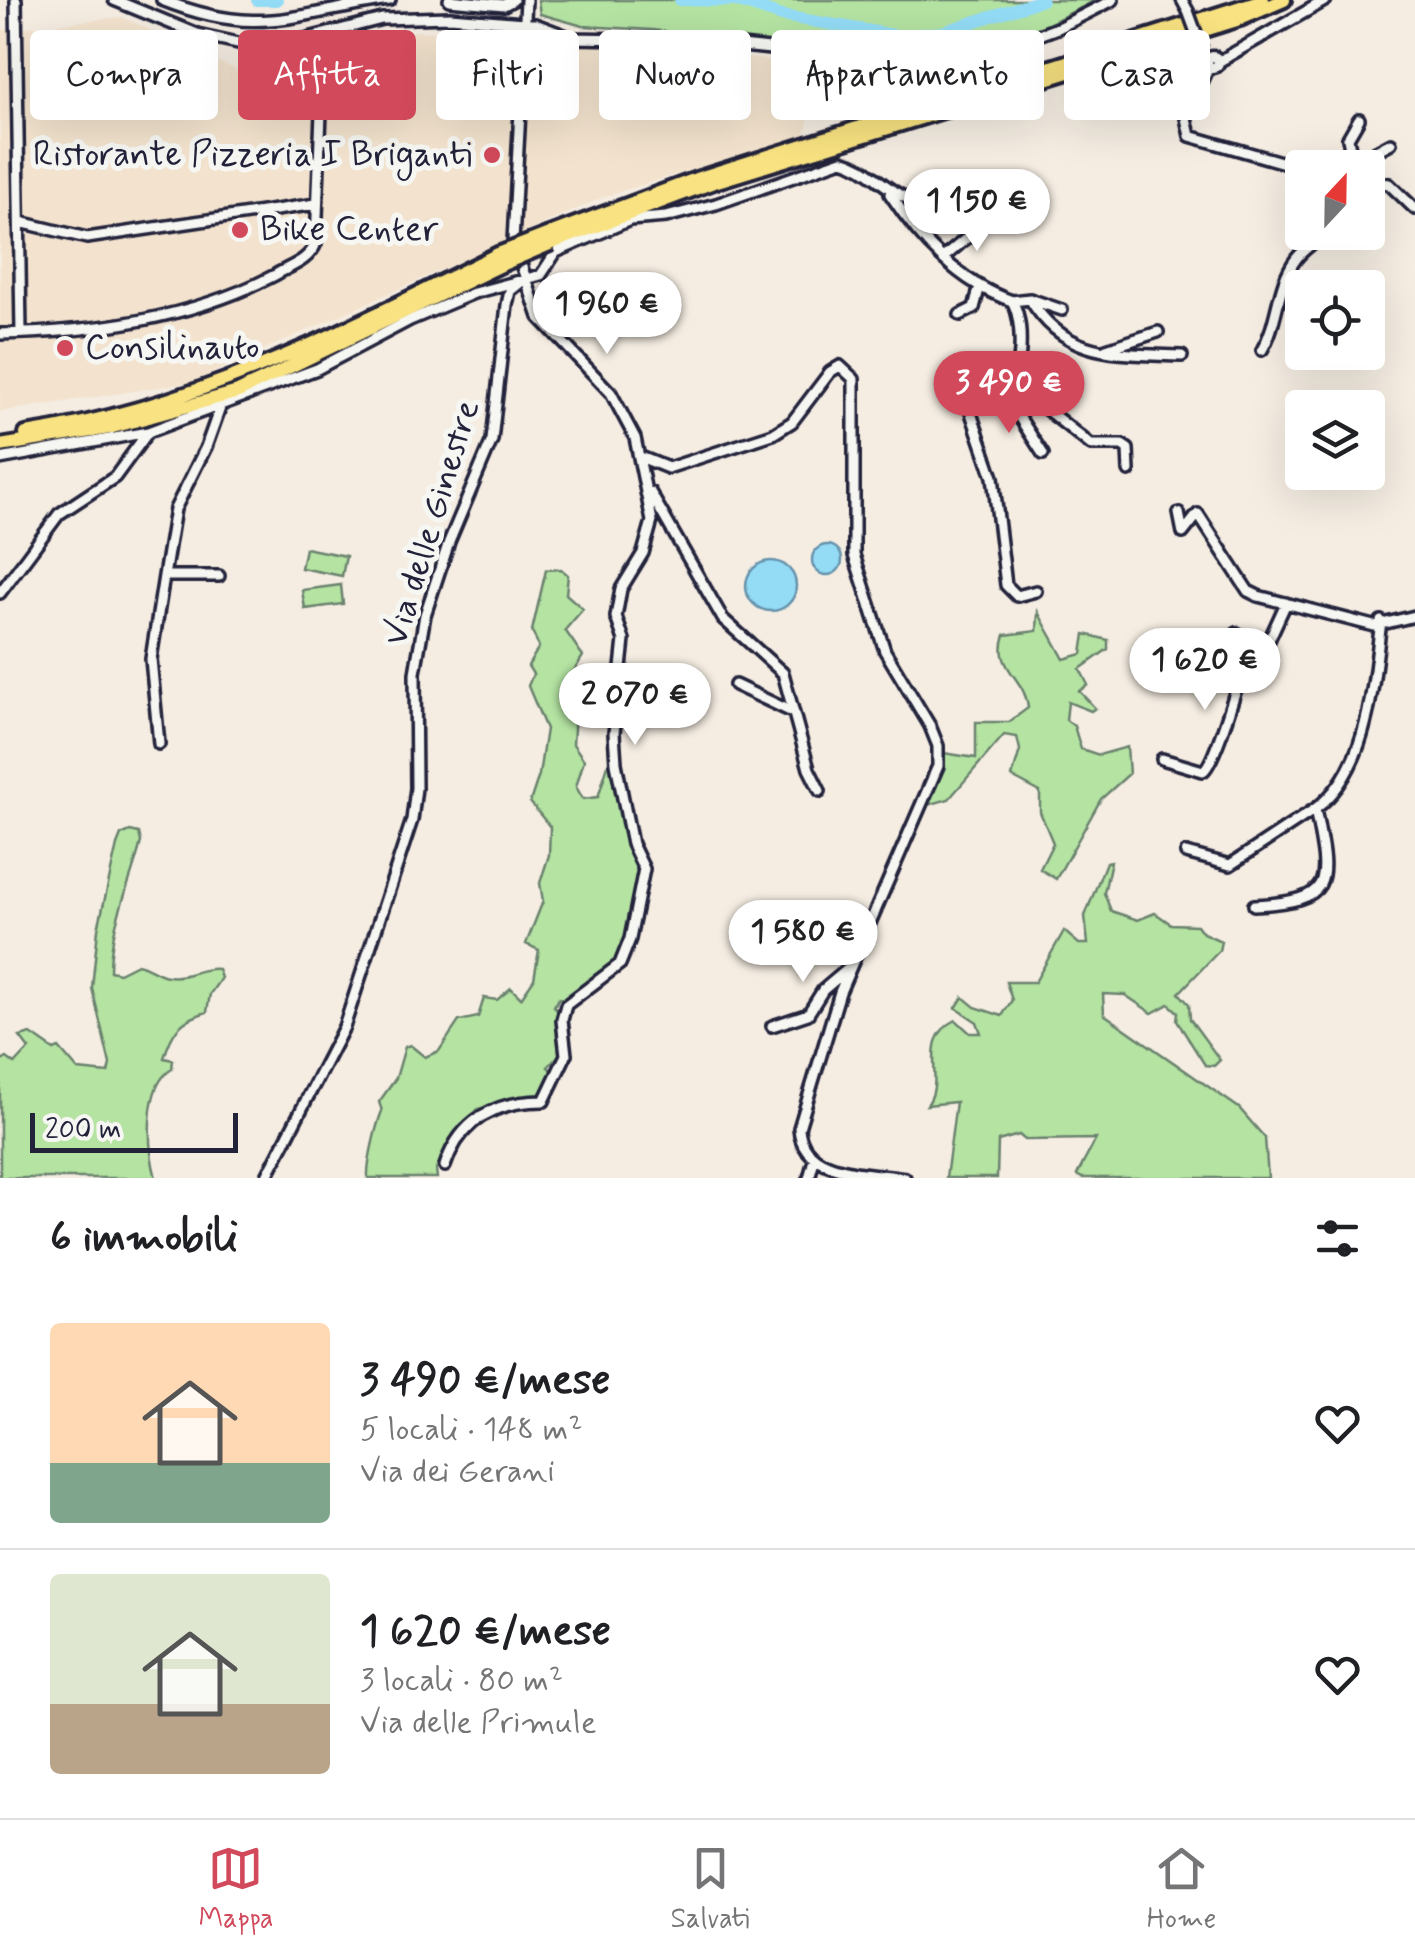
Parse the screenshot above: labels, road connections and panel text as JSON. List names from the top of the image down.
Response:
{
  "streets": {
    "street": ["Via delle Ginestre"]
  },
  "places": ["Ristorante Pizzeria I Briganti", "Bike Center", "Consilinauto"],
  "scale_bar": "200 m",
  "north": "top",
  "page": {
    "chip": [
      "Compra",
      "Affitta",
      "Filtri",
      "Nuovo",
      "Appartamento",
      "Casa"
    ],
    "price": [
      "1 150 €",
      "1 960 €",
      "3 490 €",
      "1 620 €",
      "2 070 €",
      "1 580 €"
    ],
    "scale": "200 m",
    "heading": "6 immobili",
    "list": [
      {
        "name": "3 490 €/mese",
        "note": "5 locali · 148 m² · Via dei Gerani"
      },
      {
        "name": "1 620 €/mese",
        "note": "3 locali · 80 m² · Via delle Primule"
      }
    ],
    "tabs": ["Mappa", "Salvati", "Home"]
  }
}
